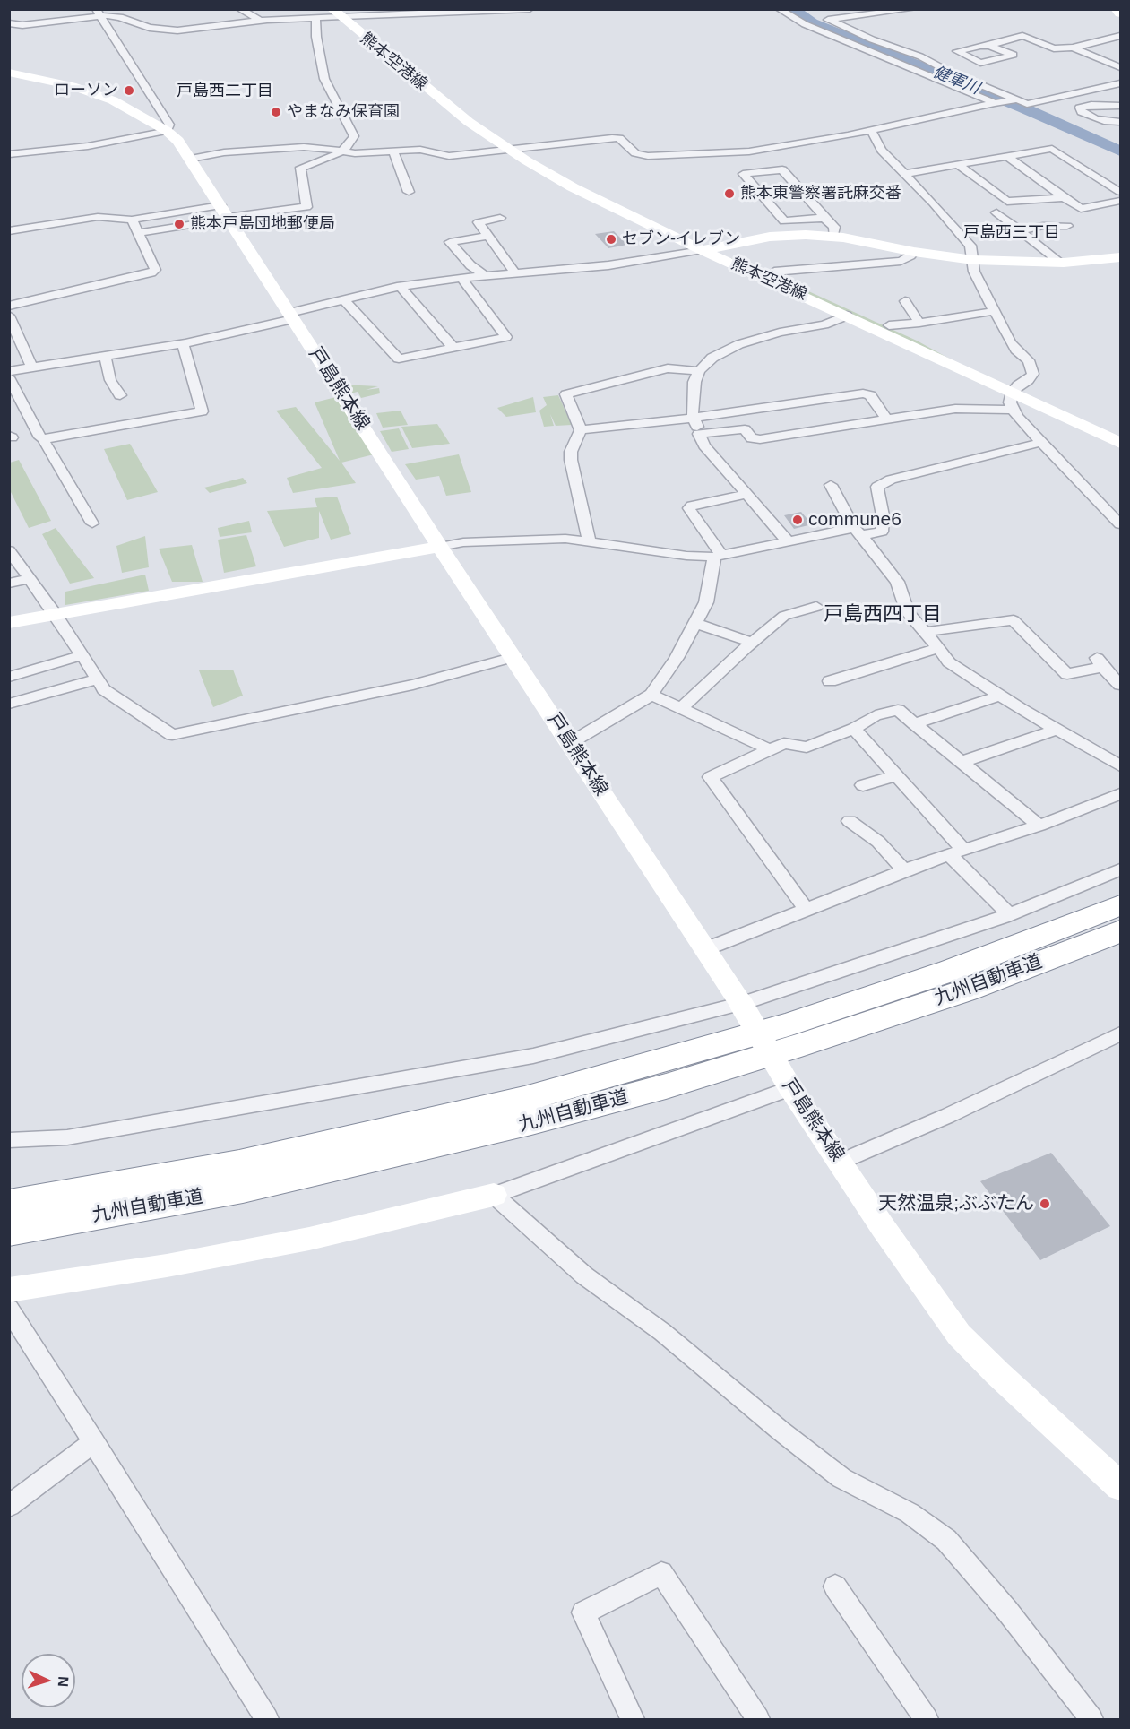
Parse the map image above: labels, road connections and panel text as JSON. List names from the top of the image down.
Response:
{
  "streets": {
    "highway": ["九州自動車道"],
    "main road": ["熊本空港線", "戸島熊本線"]
  },
  "districts": ["戸島西二丁目", "戸島西三丁目", "戸島西四丁目"],
  "water": ["健軍川"],
  "places": [
    "ローソン",
    "やまなみ保育園",
    "熊本東警察署託麻交番",
    "熊本戸島団地郵便局",
    "セブン-イレブン",
    "commune6",
    "天然温泉;ぶぶたん"
  ],
  "north": "right"
}
